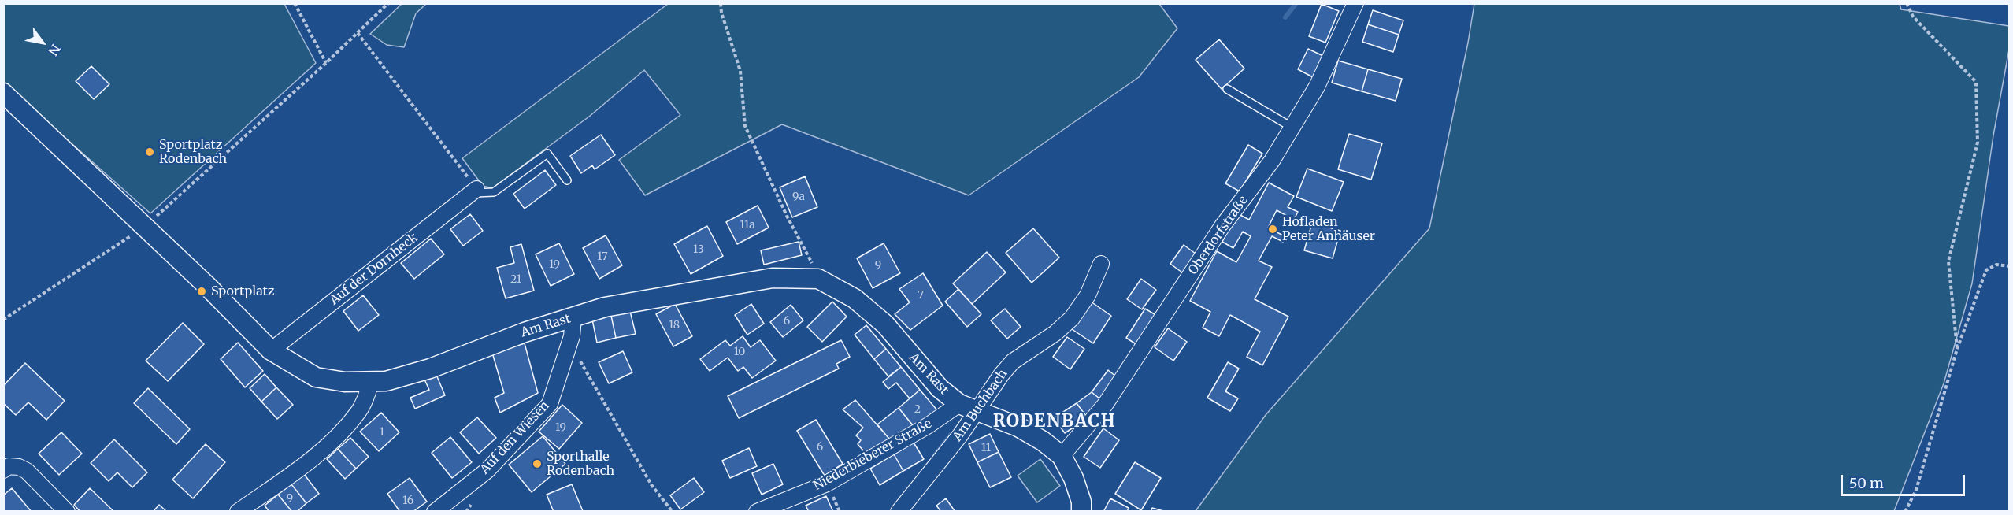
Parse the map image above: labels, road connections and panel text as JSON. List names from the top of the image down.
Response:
{
  "streets": {
    "street": [
      "Oberdorfstraße",
      "Auf der Dornheck",
      "Am Rast",
      "Am Buchbach",
      "Auf den Wiesen",
      "Niederbieberer Straße"
    ]
  },
  "crossings": [
    ["Oberdorfstraße", "Am Rast"],
    ["Auf der Dornheck", "Am Rast"],
    ["Am Rast", "Am Buchbach"],
    ["Am Rast", "Auf den Wiesen"],
    ["Am Rast", "Niederbieberer Straße"],
    ["Am Buchbach", "Niederbieberer Straße"]
  ],
  "districts": ["RODENBACH"],
  "places": [
    "Sportplatz Rodenbach",
    "Hofladen Peter Anhäuser",
    "Sportplatz",
    "Sporthalle Rodenbach"
  ],
  "house_numbers": [
    "9a",
    "11a",
    "13",
    "17",
    "19",
    "9",
    "21",
    "7",
    "6",
    "18",
    "10",
    "2",
    "19",
    "1",
    "6",
    "11",
    "9",
    "16"
  ],
  "scale_bar": "50 m",
  "north": "bottom right"
}
